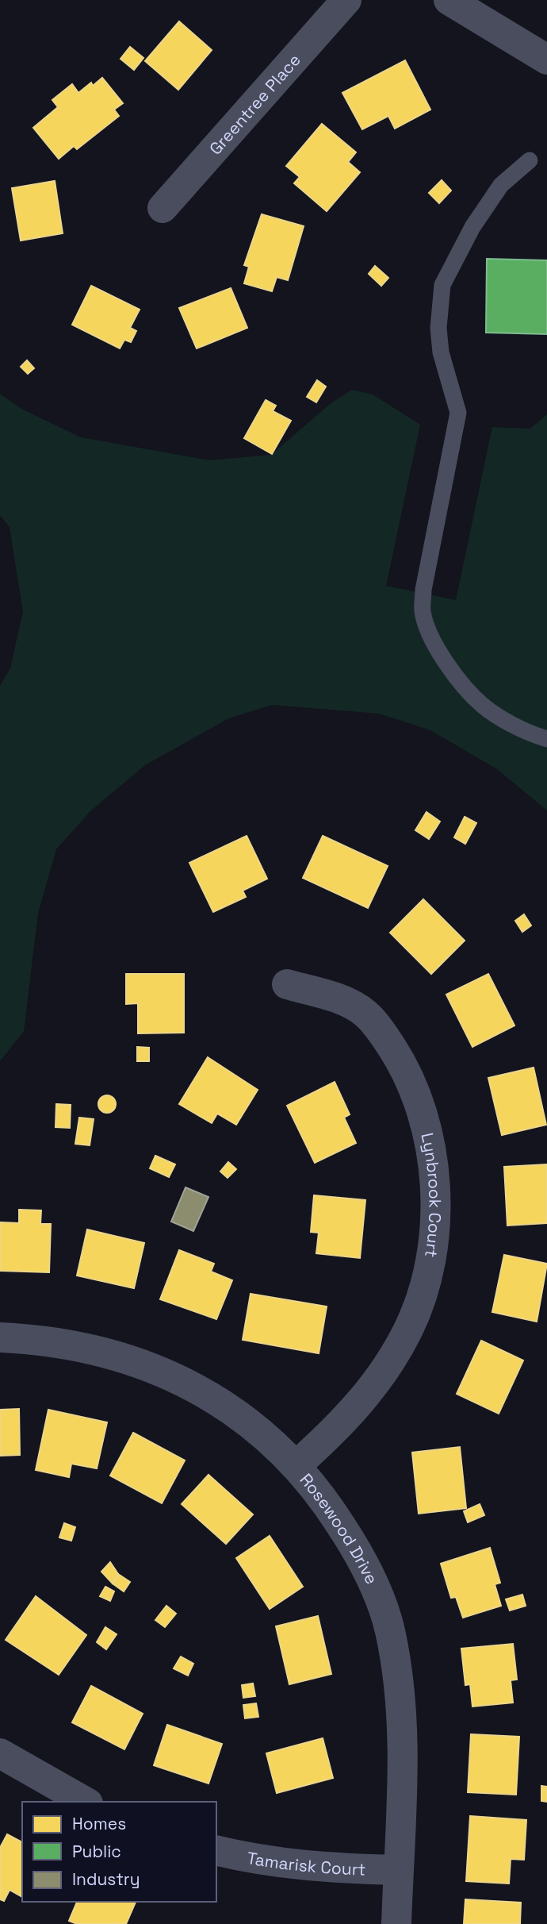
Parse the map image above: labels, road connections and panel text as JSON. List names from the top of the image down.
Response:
{
  "streets": {
    "street": [
      "Greentree Place",
      "Lynbrook Court",
      "Rosewood Drive",
      "Tamarisk Court"
    ]
  },
  "crossings": [
    ["Lynbrook Court", "Rosewood Drive"],
    ["Rosewood Drive", "Tamarisk Court"]
  ],
  "legend": ["Homes", "Public", "Industry"]
}
